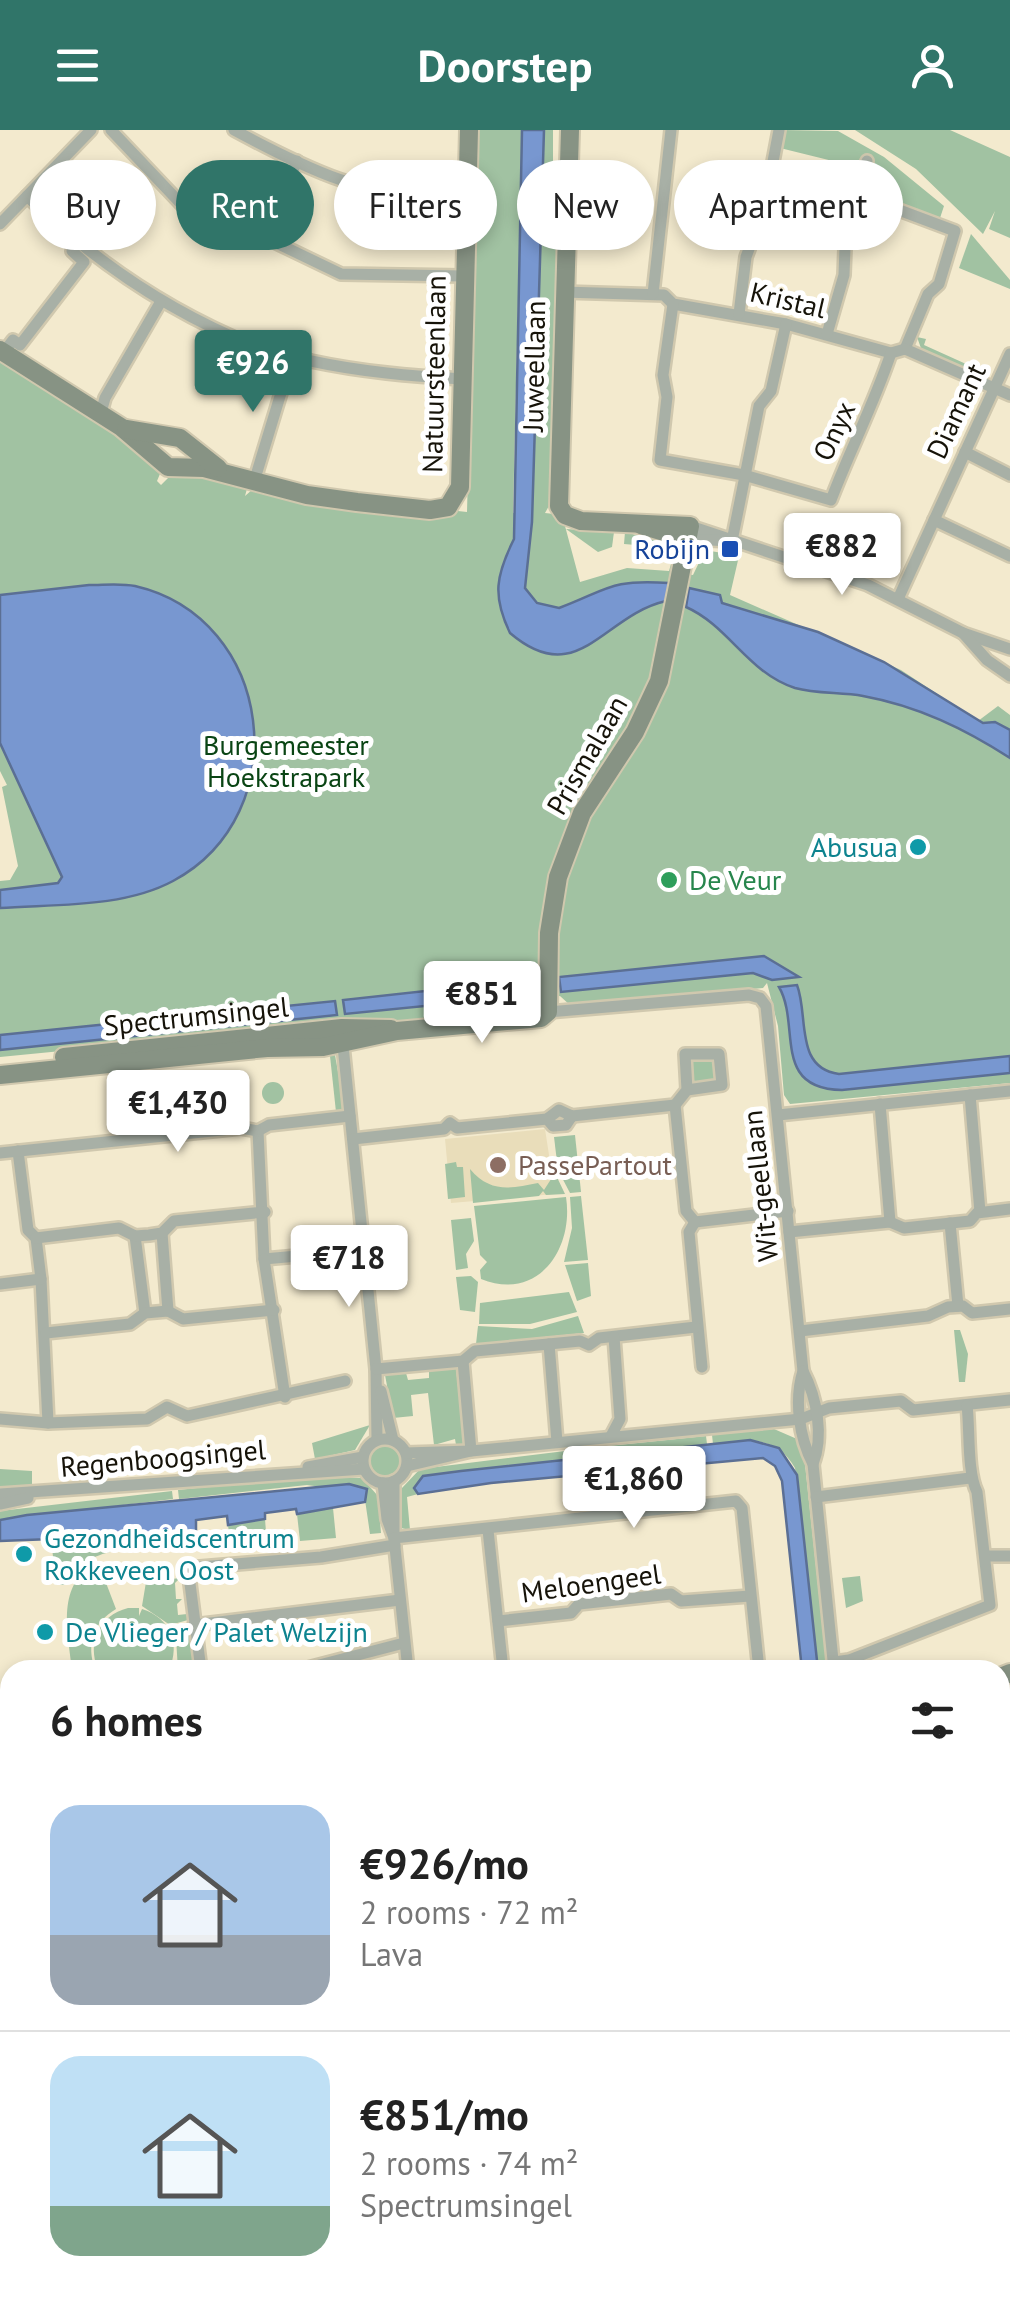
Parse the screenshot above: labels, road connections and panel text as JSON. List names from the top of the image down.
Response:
{
  "streets": {
    "street": [
      "Kristal",
      "Juweellaan",
      "Natuursteenlaan",
      "Diamant",
      "Onyx",
      "Prismalaan",
      "Spectrumsingel",
      "Wit-geellaan",
      "Regenboogsingel",
      "Meloengeel"
    ]
  },
  "crossings": [
    ["Kristal", "Juweellaan"],
    ["Kristal", "Onyx"],
    ["Juweellaan", "Diamant"],
    ["Juweellaan", "Prismalaan"],
    ["Prismalaan", "Spectrumsingel"],
    ["Spectrumsingel", "Wit-geellaan"]
  ],
  "parks": ["Burgemeester Hoekstrapark"],
  "places": {
    "transit": ["Robijn"],
    "other": [
      "Abusua",
      "De Veur",
      "PassePartout",
      "Gezondheidscentrum Rokkeveen Oost",
      "De Vlieger / Palet Welzijn"
    ]
  },
  "page": {
    "header": "Doorstep",
    "chip": [
      "Buy",
      "Rent",
      "Filters",
      "New",
      "Apartment"
    ],
    "price": [
      "€926",
      "€882",
      "€851",
      "€1,430",
      "€718",
      "€1,860"
    ],
    "heading": "6 homes",
    "list": [
      {
        "name": "€926/mo",
        "note": "2 rooms · 72 m² · Lava"
      },
      {
        "name": "€851/mo",
        "note": "2 rooms · 74 m² · Spectrumsingel"
      }
    ]
  }
}
